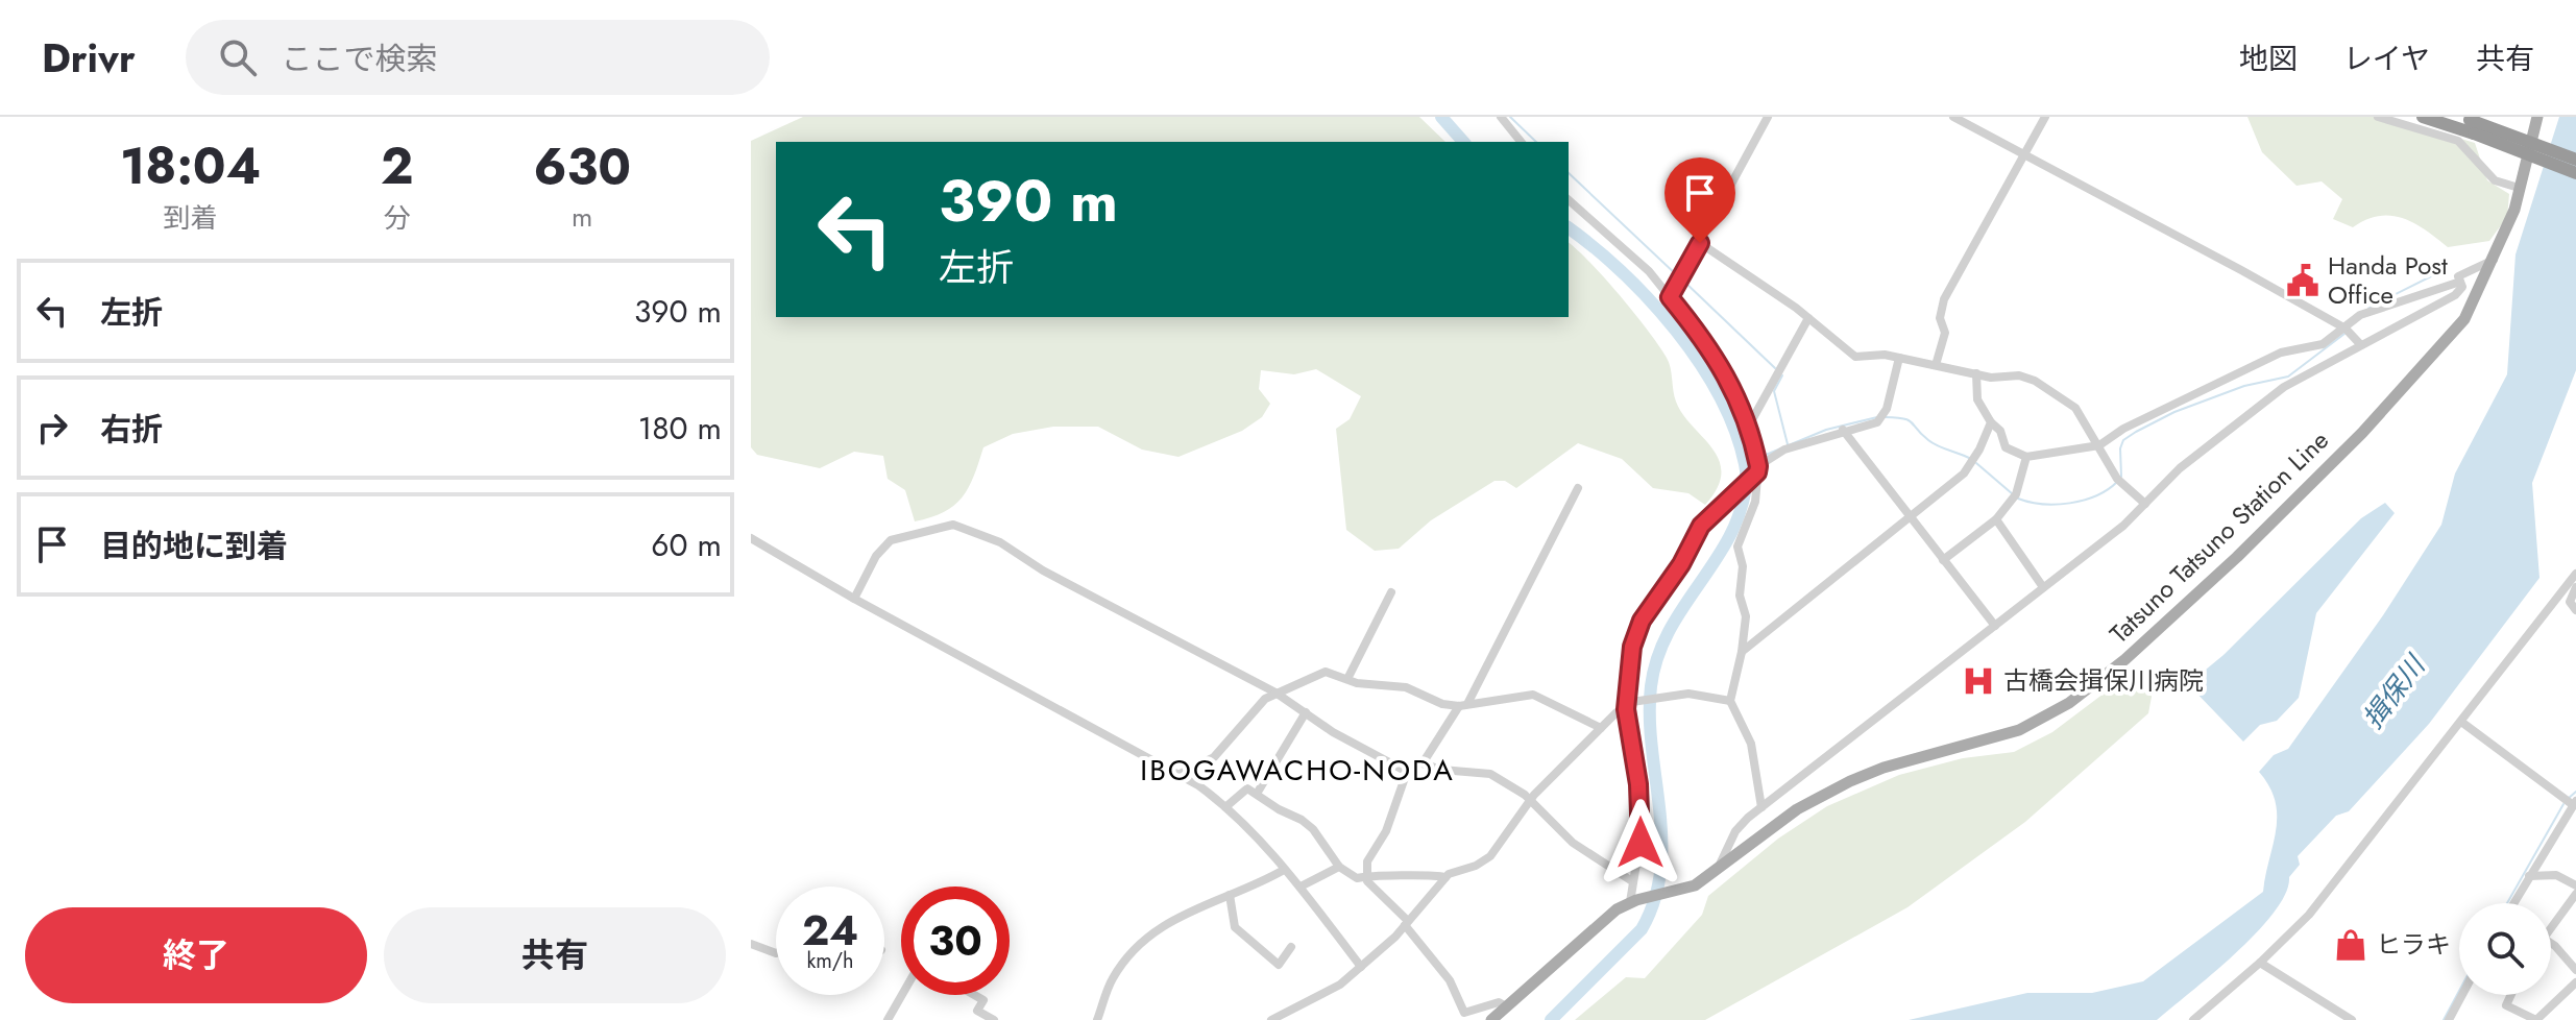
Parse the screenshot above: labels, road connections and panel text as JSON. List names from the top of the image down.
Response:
{
  "streets": {
    "main road": ["Tatsuno Tatsuno Station Line"]
  },
  "districts": ["IBOGAWACHO-NODA"],
  "water": ["揖保川"],
  "places": {
    "public building": ["Handa Post Office"],
    "hospital": ["古橋会揖保川病院"],
    "shop": ["ヒラキ"]
  },
  "page": {
    "header": "Drivr",
    "search": "ここで検索",
    "nav": ["地図", "レイヤ", "共有"],
    "eta": [
      "18:04",
      "到着",
      "2",
      "分",
      "630",
      "m"
    ],
    "turn": ["390 m", "左折"],
    "list": [
      {
        "name": "左折",
        "value": "390 m"
      },
      {
        "name": "右折",
        "value": "180 m"
      },
      {
        "name": "目的地に到着",
        "value": "60 m"
      }
    ],
    "speed": "24 km/h",
    "limit": "30",
    "buttons": ["終了", "共有"]
  }
}
